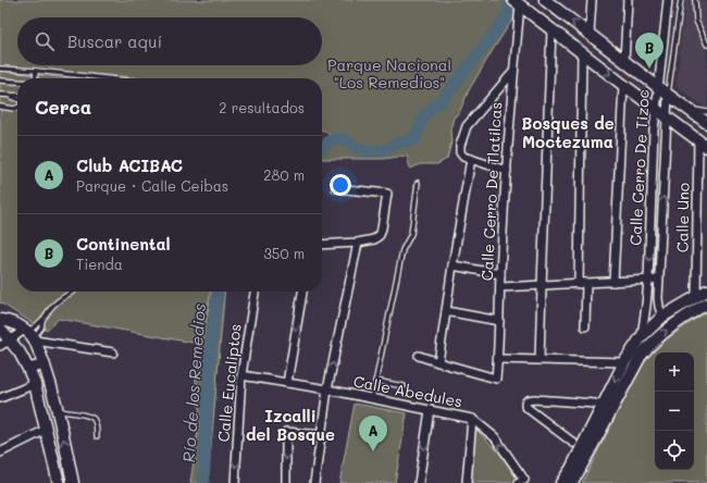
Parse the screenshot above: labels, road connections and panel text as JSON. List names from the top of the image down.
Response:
{
  "streets": {
    "street": [
      "Calle Cerro De Tizoc",
      "Calle Cerro De Tlatilcas",
      "Calle Uno",
      "Calle Eucaliptos",
      "Calle Abedules"
    ]
  },
  "crossings": [
    ["Calle Eucaliptos", "Calle Abedules"]
  ],
  "one_way": ["Calle Eucaliptos"],
  "districts": ["Bosques de Moctezuma", "Izcalli del Bosque"],
  "water": ["Río de los Remedios"],
  "parks": ["Parque Nacional \"Los Remedios\""],
  "page": {
    "search": "Buscar aquí",
    "pins": ["B", "A"],
    "heading": ["Cerca", "2 resultados"],
    "list": [
      {
        "mark": "A",
        "name": "Club ACIBAC",
        "note": "Parque · Calle Ceibas",
        "value": "280 m"
      },
      {
        "mark": "B",
        "name": "Continental",
        "note": "Tienda",
        "value": "350 m"
      }
    ],
    "map_buttons": ["+", "−"]
  }
}
